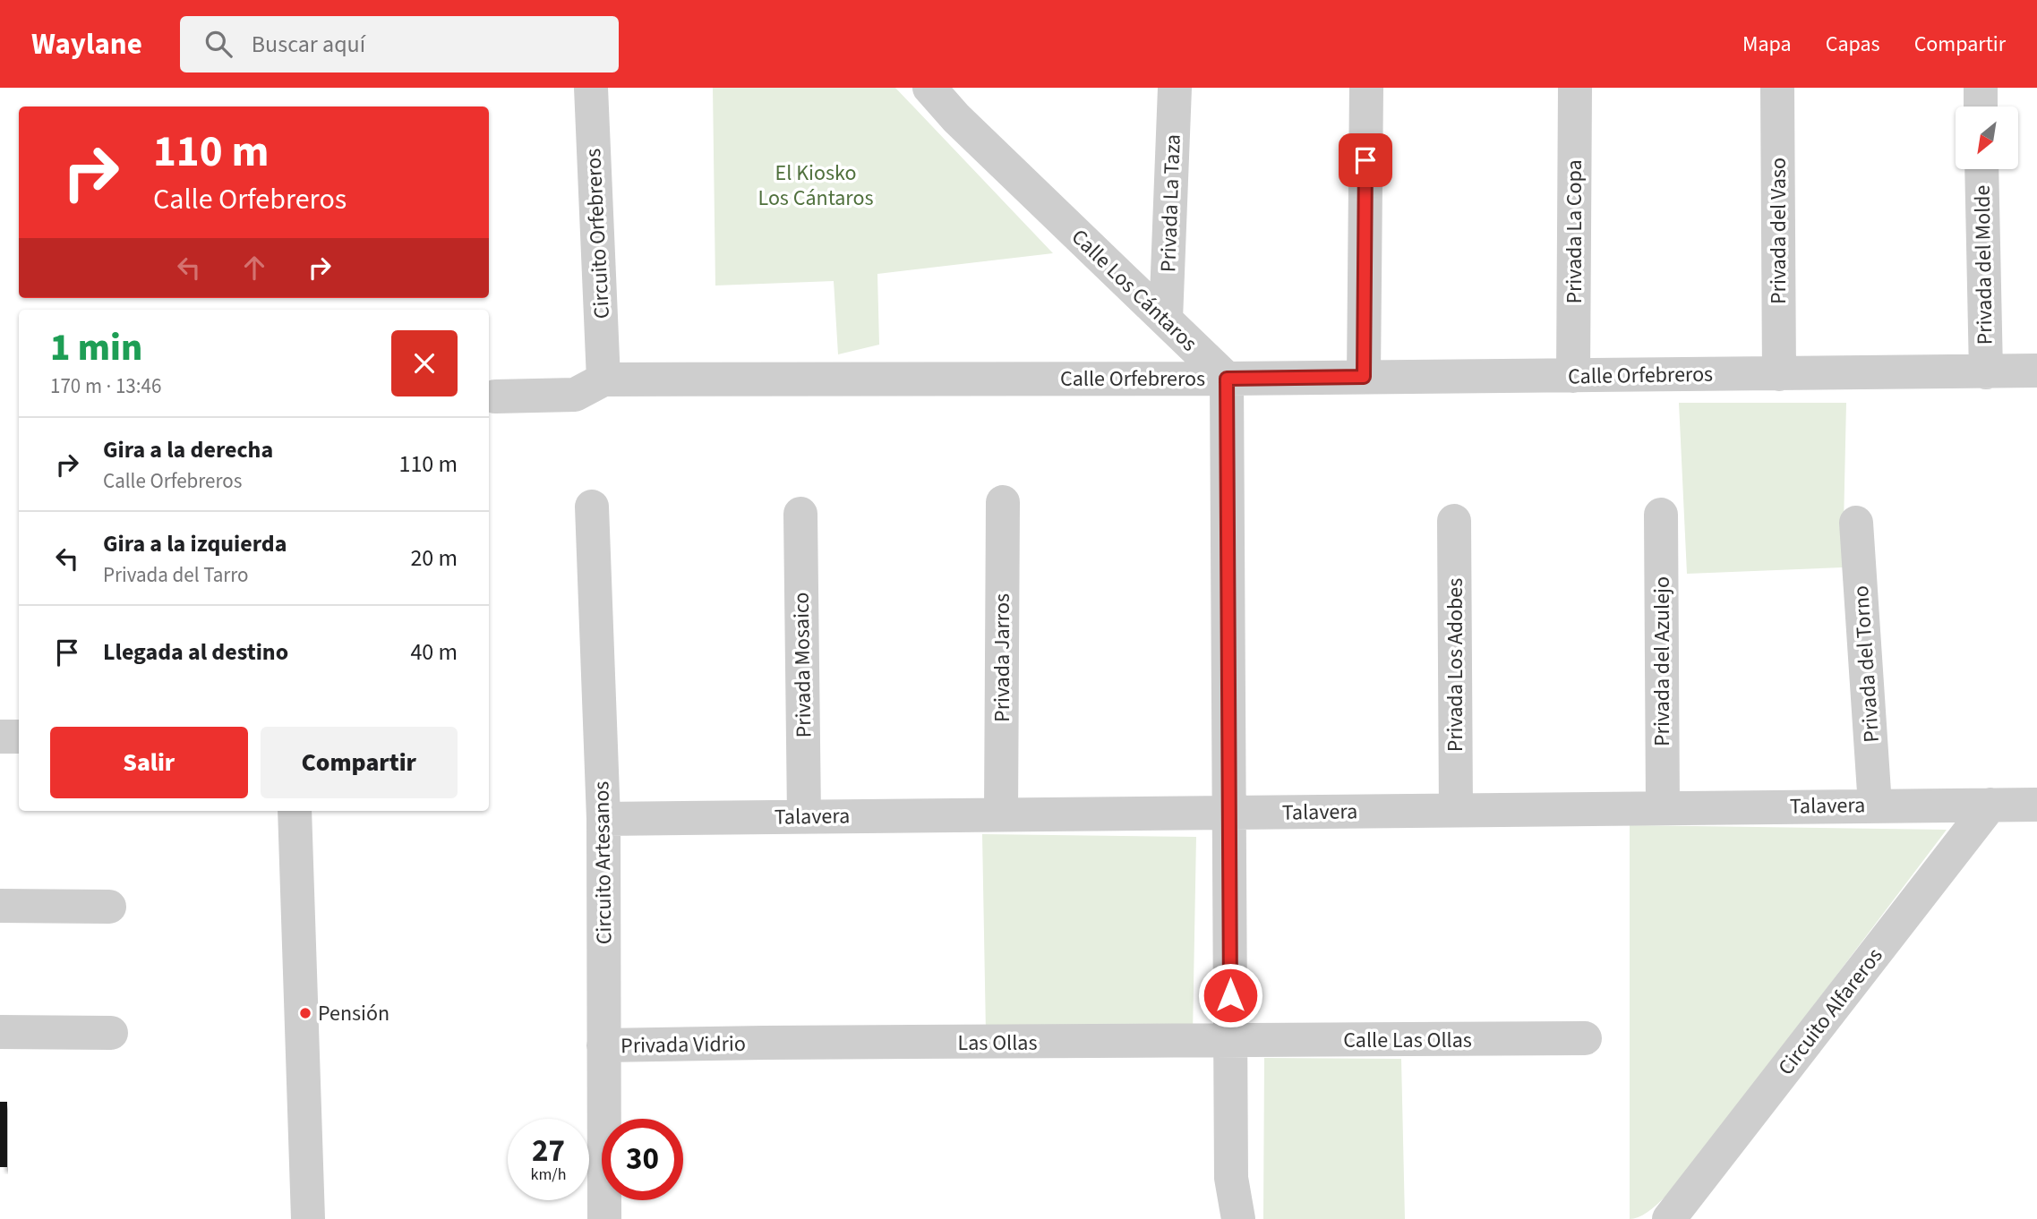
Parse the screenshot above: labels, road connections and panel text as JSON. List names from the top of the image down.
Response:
{
  "streets": {
    "street": [
      "Privada La Taza",
      "Privada del Vaso",
      "Privada La Copa",
      "Circuito Orfebreros",
      "Privada del Molde",
      "Calle Los Cántaros",
      "Calle Orfebreros",
      "Privada Jarros",
      "Privada del Azulejo",
      "Privada del Torno",
      "Privada Mosaico",
      "Privada Los Adobes",
      "Talavera",
      "Circuito Artesanos",
      "Circuito Alfareros",
      "Calle Las Ollas",
      "Las Ollas",
      "Privada Vidrio"
    ]
  },
  "crossings": [
    ["Privada La Taza", "Calle Los Cántaros"],
    ["Privada del Vaso", "Calle Orfebreros"],
    ["Privada La Copa", "Calle Orfebreros"],
    ["Circuito Orfebreros", "Calle Orfebreros"],
    ["Privada del Molde", "Calle Orfebreros"],
    ["Calle Los Cántaros", "Calle Orfebreros"],
    ["Privada Jarros", "Talavera"],
    ["Privada del Azulejo", "Talavera"],
    ["Privada del Torno", "Talavera"],
    ["Privada Mosaico", "Talavera"],
    ["Privada Los Adobes", "Talavera"],
    ["Talavera", "Circuito Artesanos"],
    ["Talavera", "Circuito Alfareros"],
    ["Circuito Artesanos", "Privada Vidrio"],
    ["Calle Las Ollas", "Las Ollas"],
    ["Las Ollas", "Privada Vidrio"]
  ],
  "parks": ["El Kiosko Los Cántaros"],
  "places": ["Pensión"],
  "north": "bottom left",
  "page": {
    "header": "Waylane",
    "search": "Buscar aquí",
    "nav": ["Mapa", "Capas", "Compartir"],
    "turn": ["110 m", "Calle Orfebreros"],
    "heading": ["1 min", "170 m · 13:46"],
    "list": [
      {
        "name": "Gira a la derecha",
        "note": "Calle Orfebreros",
        "value": "110 m"
      },
      {
        "name": "Gira a la izquierda",
        "note": "Privada del Tarro",
        "value": "20 m"
      },
      {
        "name": "Llegada al destino",
        "value": "40 m"
      }
    ],
    "buttons": ["Salir", "Compartir"],
    "speed": "27 km/h",
    "limit": "30"
  }
}
